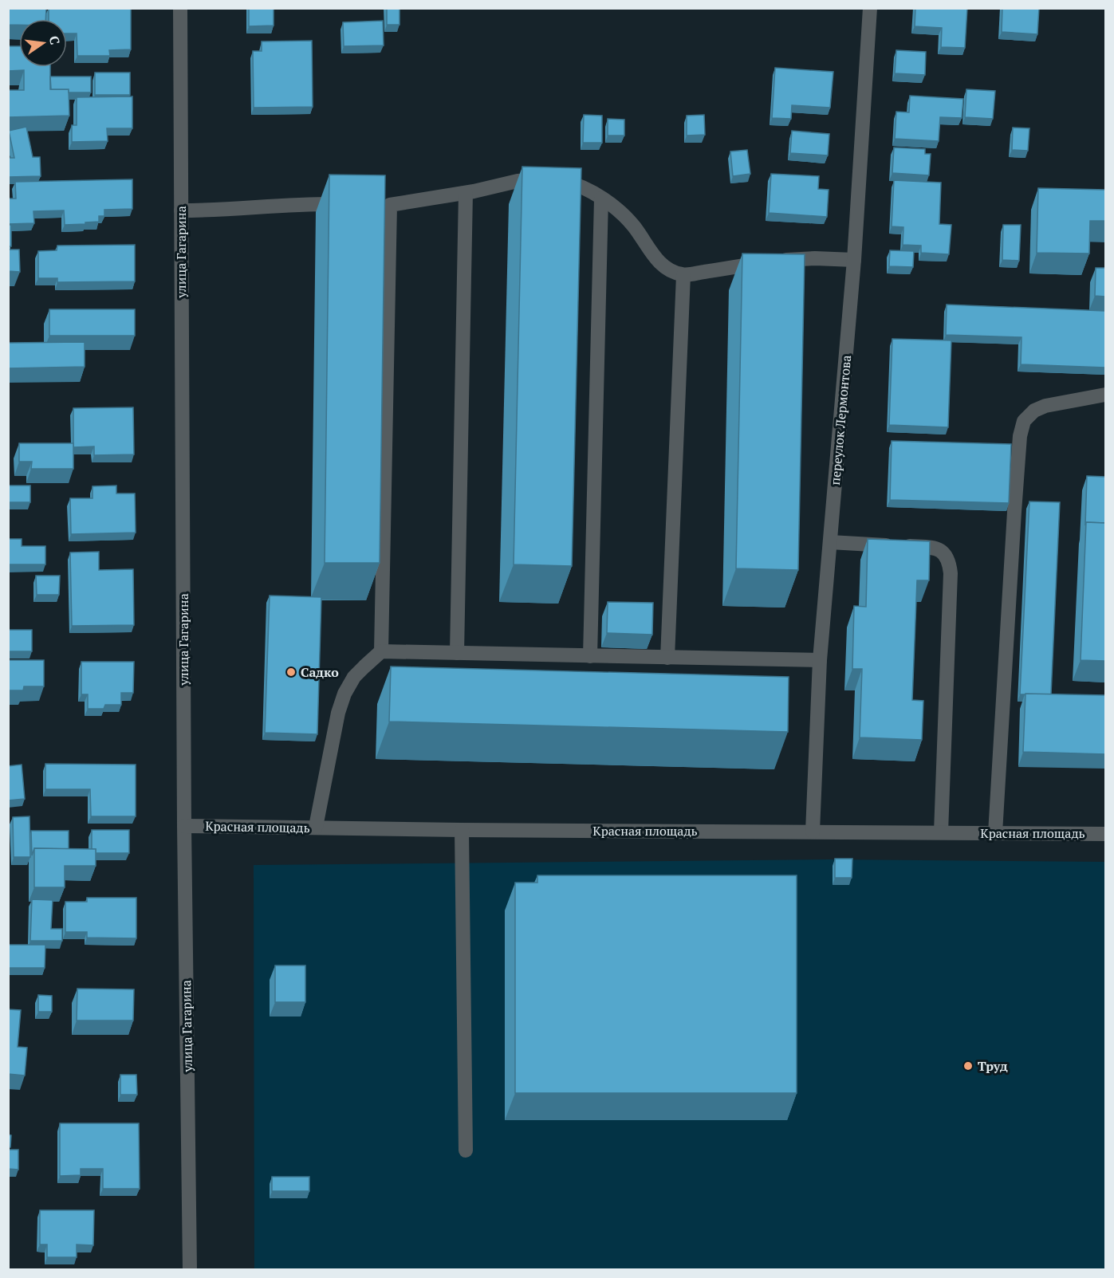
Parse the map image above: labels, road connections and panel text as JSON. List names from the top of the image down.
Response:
{
  "streets": {
    "street": ["улица Гагарина", "переулок Лермонтова", "Красная площадь"]
  },
  "crossings": [
    ["улица Гагарина", "Красная площадь"],
    ["переулок Лермонтова", "Красная площадь"]
  ],
  "places": ["Садко", "Труд"],
  "north": "right"
}
